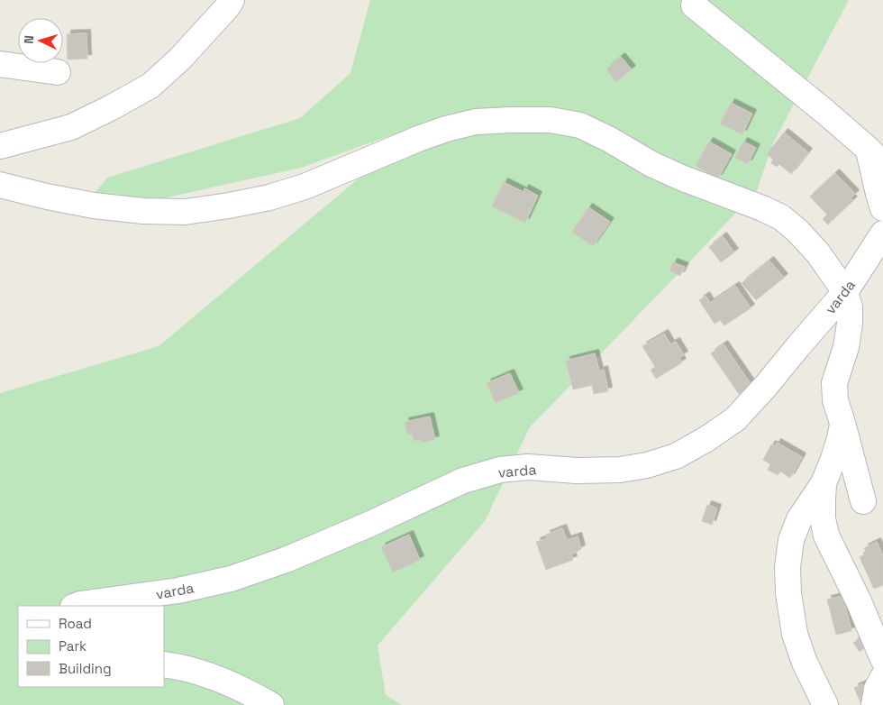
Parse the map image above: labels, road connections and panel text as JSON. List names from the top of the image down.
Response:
{
  "streets": {
    "street": ["varda"]
  },
  "legend": ["Road", "Park", "Building"],
  "north": "left"
}
